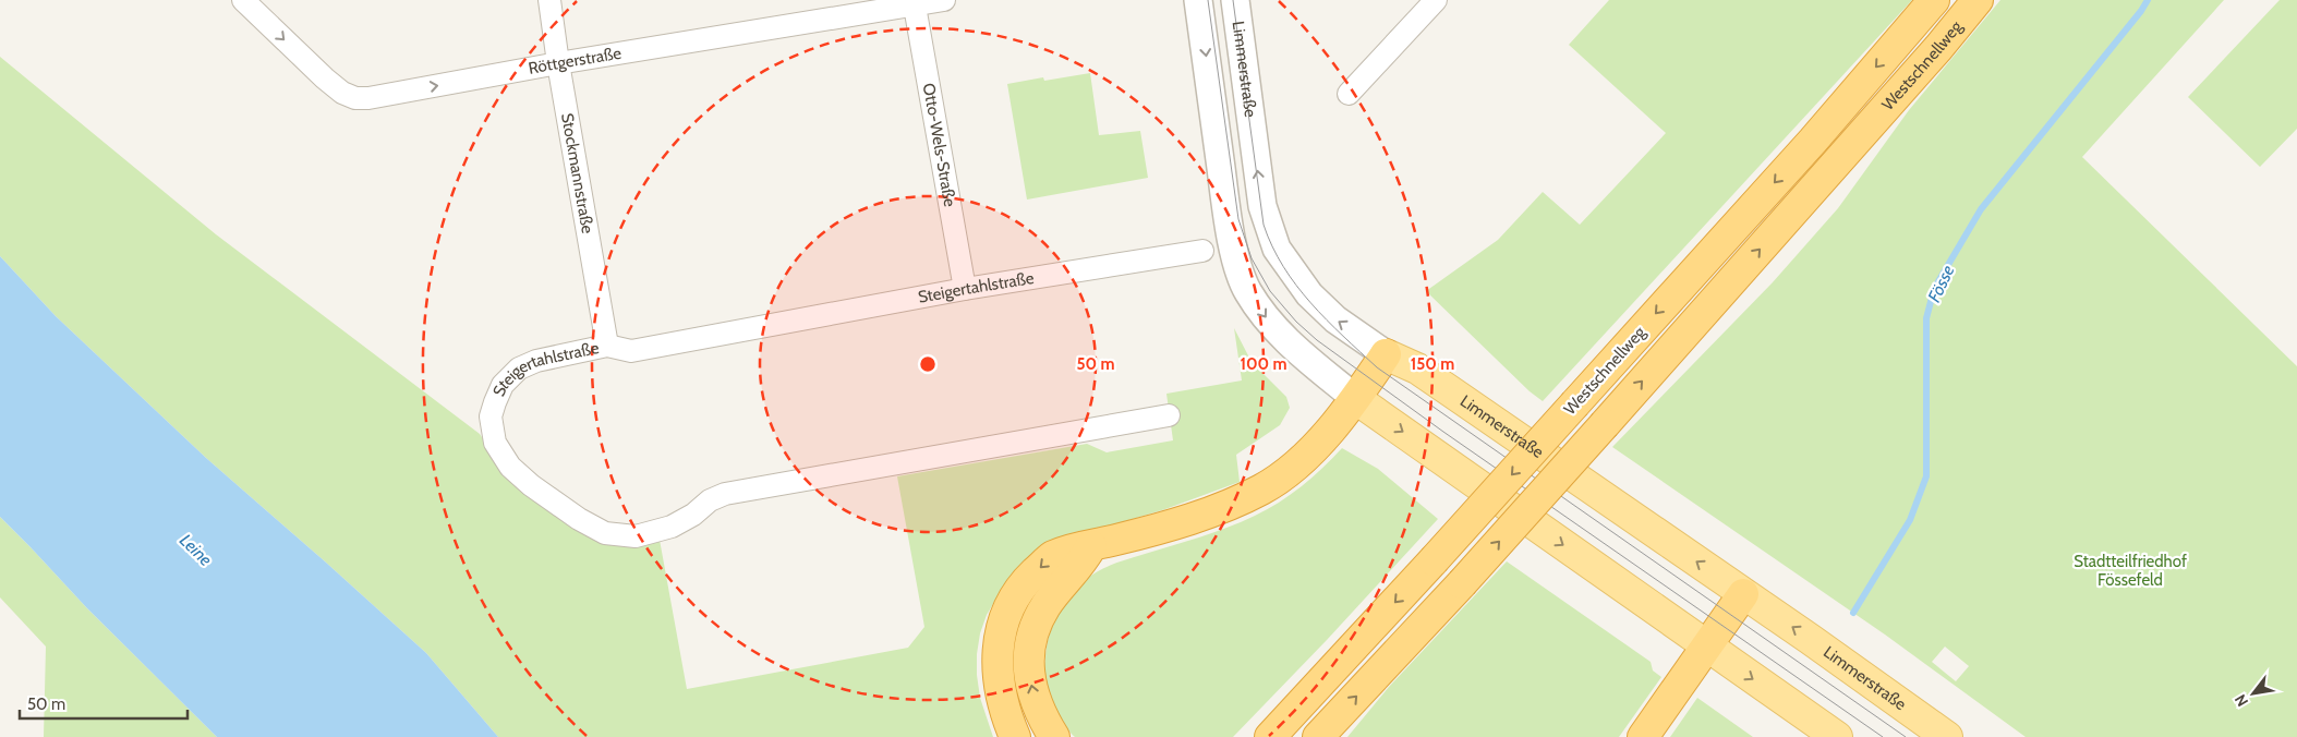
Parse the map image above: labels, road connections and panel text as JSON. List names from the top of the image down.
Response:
{
  "streets": {
    "highway": ["Westschnellweg"],
    "main road": ["Limmerstraße"],
    "street": [
      "Röttgerstraße",
      "Otto-Wels-Straße",
      "Stockmannstraße",
      "Steigertahlstraße"
    ]
  },
  "crossings": [
    ["Röttgerstraße", "Otto-Wels-Straße"],
    ["Röttgerstraße", "Stockmannstraße"],
    ["Otto-Wels-Straße", "Steigertahlstraße"],
    ["Stockmannstraße", "Steigertahlstraße"]
  ],
  "one_way": ["Röttgerstraße", "Limmerstraße"],
  "water": ["Fösse", "Leine"],
  "parks": ["Stadtteilfriedhof Fössefeld"],
  "scale_bar": "50 m",
  "north": "bottom left",
  "rings": ["50 m", "100 m", "150 m"]
}
